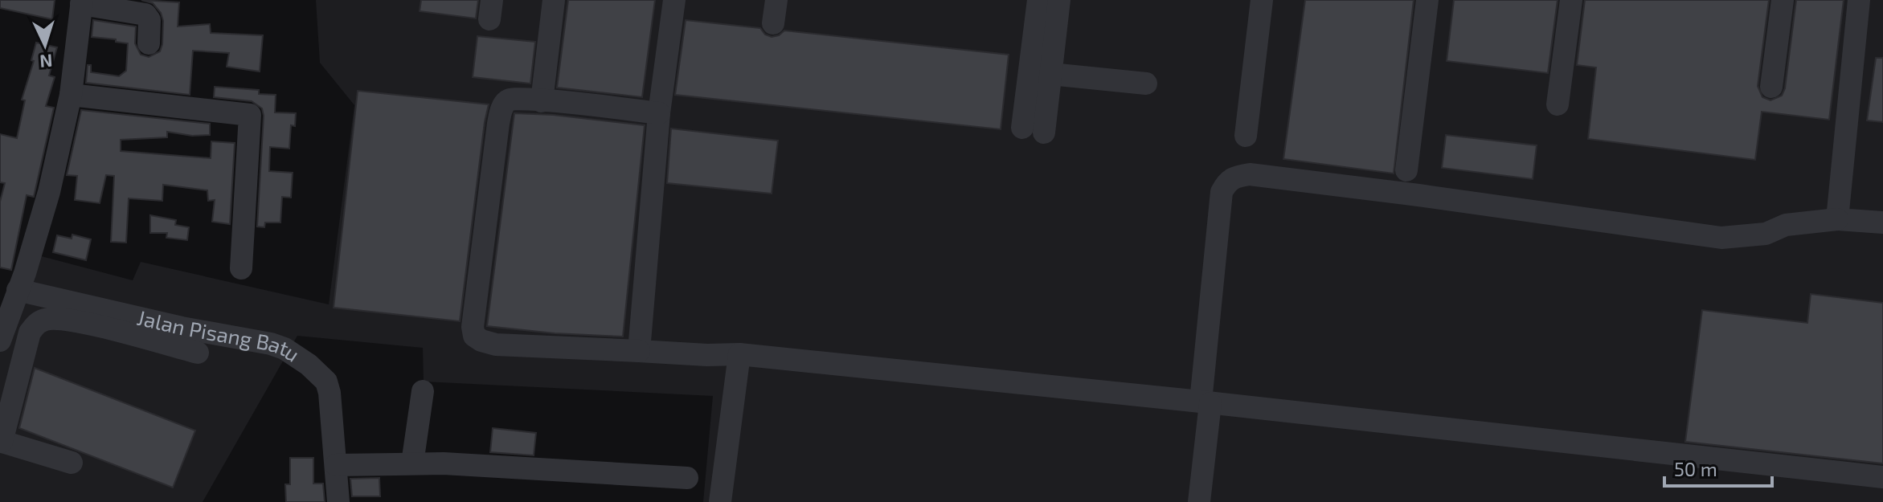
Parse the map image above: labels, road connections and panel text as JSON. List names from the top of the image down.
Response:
{
  "streets": {
    "street": ["Jalan Pisang Batu"]
  },
  "scale_bar": "50 m",
  "north": "bottom"
}
